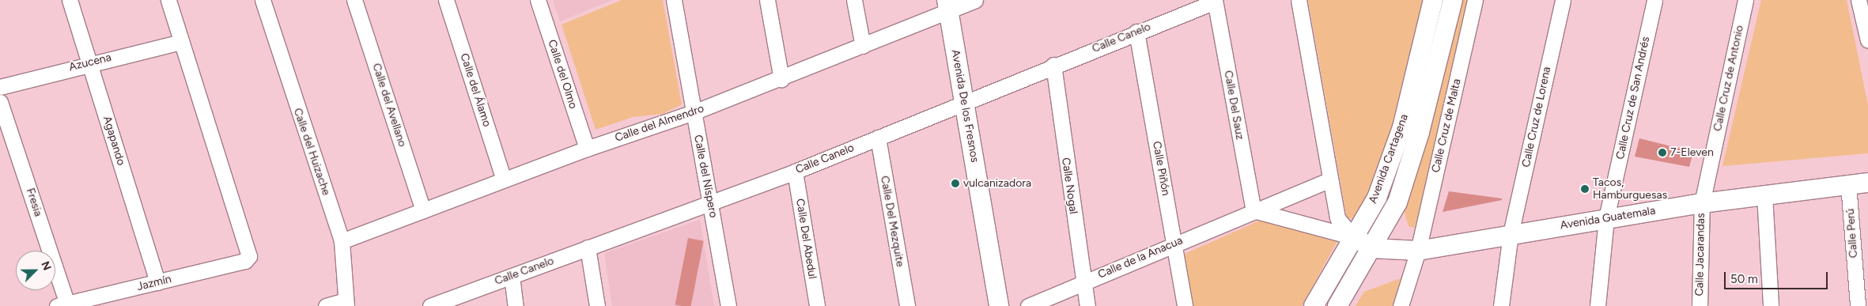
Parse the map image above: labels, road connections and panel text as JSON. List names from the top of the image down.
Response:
{
  "streets": {
    "street": [
      "Calle Canelo",
      "Azucena",
      "Calle del Olmo",
      "Calle Cruz de Antonio",
      "Calle del Álamo",
      "Calle Cruz de San Andrés",
      "Calle del Avellano",
      "Calle Del Sauz",
      "Avenida De los Fresnos",
      "Calle Cruz de Lorena",
      "Calle del Almendro",
      "Calle Cruz de Malta",
      "Agapando",
      "Calle del Huizache",
      "Avenida Cartagena",
      "Calle Piñón",
      "Calle del Níspero",
      "Calle Nogal",
      "Fresia",
      "Avenida Guatemala",
      "Calle Del Mezquite",
      "Calle Perú",
      "Calle Del Abedul",
      "Calle Jacarandas",
      "Calle de la Anacua",
      "Jazmín"
    ]
  },
  "crossings": [
    ["Calle Canelo", "Calle Del Sauz"],
    ["Calle Canelo", "Avenida De los Fresnos"],
    ["Calle Canelo", "Calle Piñón"],
    ["Calle Canelo", "Calle del Níspero"],
    ["Calle Canelo", "Calle Nogal"],
    ["Calle Canelo", "Calle Del Mezquite"],
    ["Calle Canelo", "Calle Del Abedul"],
    ["Azucena", "Agapando"],
    ["Azucena", "Jazmín"],
    ["Calle del Olmo", "Calle del Almendro"],
    ["Calle Cruz de Antonio", "Avenida Guatemala"],
    ["Calle Cruz de Antonio", "Calle Jacarandas"],
    ["Calle del Álamo", "Calle del Almendro"],
    ["Calle Cruz de San Andrés", "Avenida Guatemala"],
    ["Calle del Avellano", "Calle del Almendro"],
    ["Calle Del Sauz", "Calle de la Anacua"],
    ["Avenida De los Fresnos", "Calle del Almendro"],
    ["Calle Cruz de Lorena", "Avenida Guatemala"],
    ["Calle del Almendro", "Calle del Huizache"],
    ["Calle del Almendro", "Calle del Níspero"],
    ["Calle Cruz de Malta", "Avenida Guatemala"],
    ["Agapando", "Jazmín"],
    ["Avenida Cartagena", "Avenida Guatemala"],
    ["Calle Piñón", "Calle de la Anacua"],
    ["Calle Nogal", "Calle de la Anacua"],
    ["Fresia", "Jazmín"],
    ["Avenida Guatemala", "Calle Perú"],
    ["Avenida Guatemala", "Calle Jacarandas"]
  ],
  "places": ["7-Eleven", "vulcanizadora", "Tacos, Hamburguesas"],
  "scale_bar": "50 m",
  "north": "top right"
}
